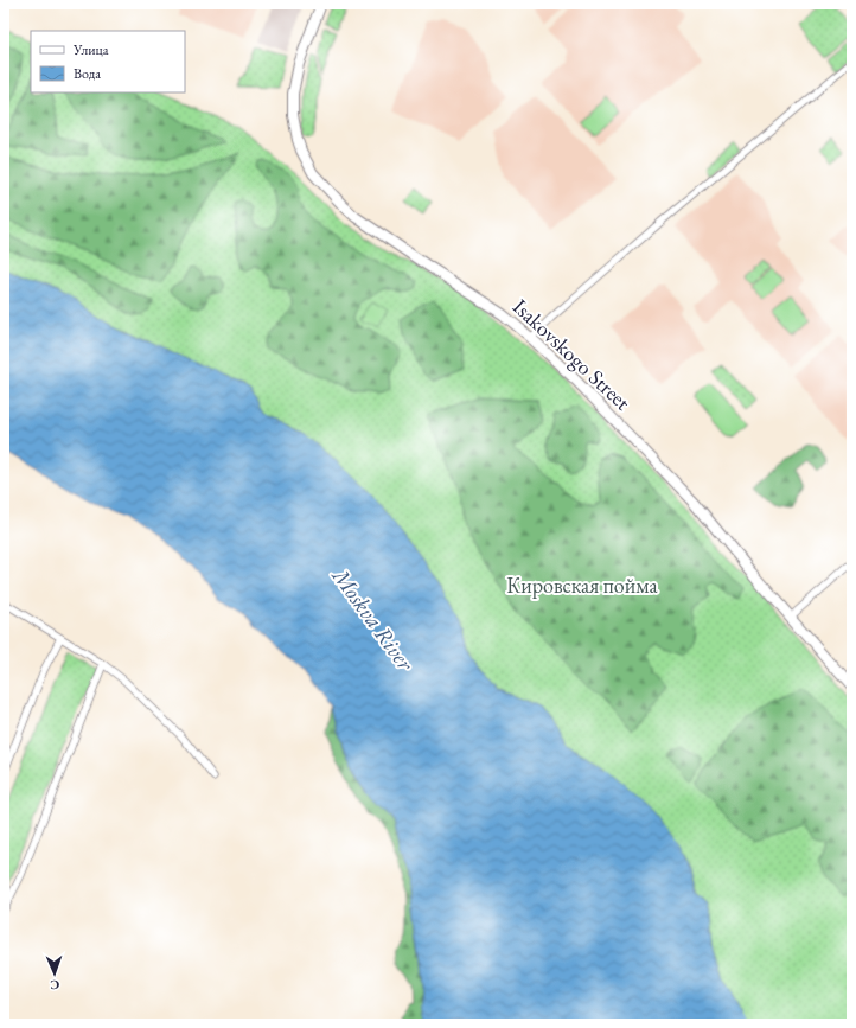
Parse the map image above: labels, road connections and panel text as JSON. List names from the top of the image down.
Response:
{
  "streets": {
    "street": ["Isakovskogo Street"]
  },
  "water": ["Moskva River"],
  "parks": ["Кировская пойма"],
  "legend": ["Улица", "Вода"],
  "north": "bottom"
}
